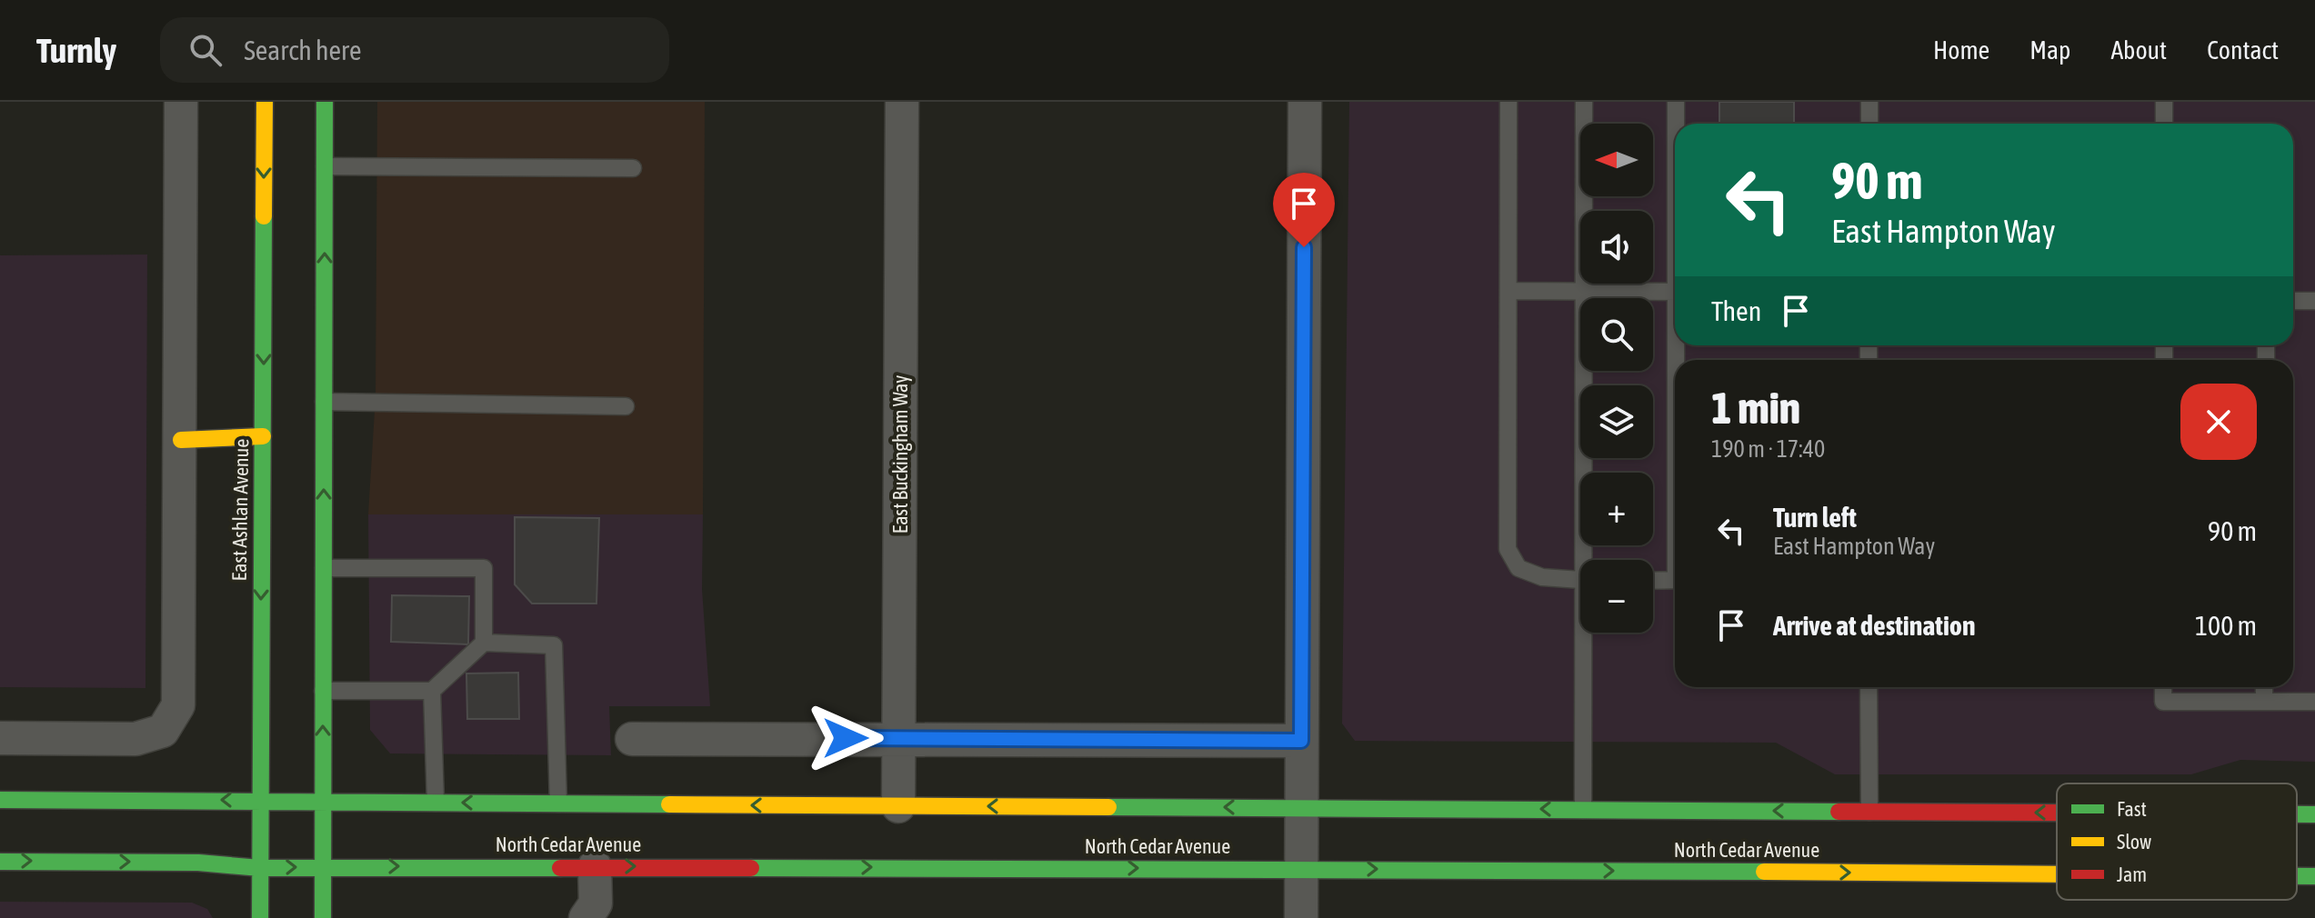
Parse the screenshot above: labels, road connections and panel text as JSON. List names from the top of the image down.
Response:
{
  "streets": {
    "main road": ["East Ashlan Avenue", "North Cedar Avenue"],
    "street": ["East Buckingham Way"]
  },
  "crossings": [
    ["East Buckingham Way", "North Cedar Avenue"],
    ["East Ashlan Avenue", "North Cedar Avenue"]
  ],
  "legend": ["Fast", "Slow", "Jam"],
  "north": "left",
  "page": {
    "header": "Turnly",
    "search": "Search here",
    "nav": [
      "Home",
      "Map",
      "About",
      "Contact"
    ],
    "map_buttons": ["+", "−"],
    "turn": ["90 m", "East Hampton Way"],
    "then": "Then",
    "heading": ["1 min", "190 m · 17:40"],
    "list": [
      {
        "name": "Turn left",
        "note": "East Hampton Way",
        "value": "90 m"
      },
      {
        "name": "Arrive at destination",
        "value": "100 m"
      }
    ]
  }
}
